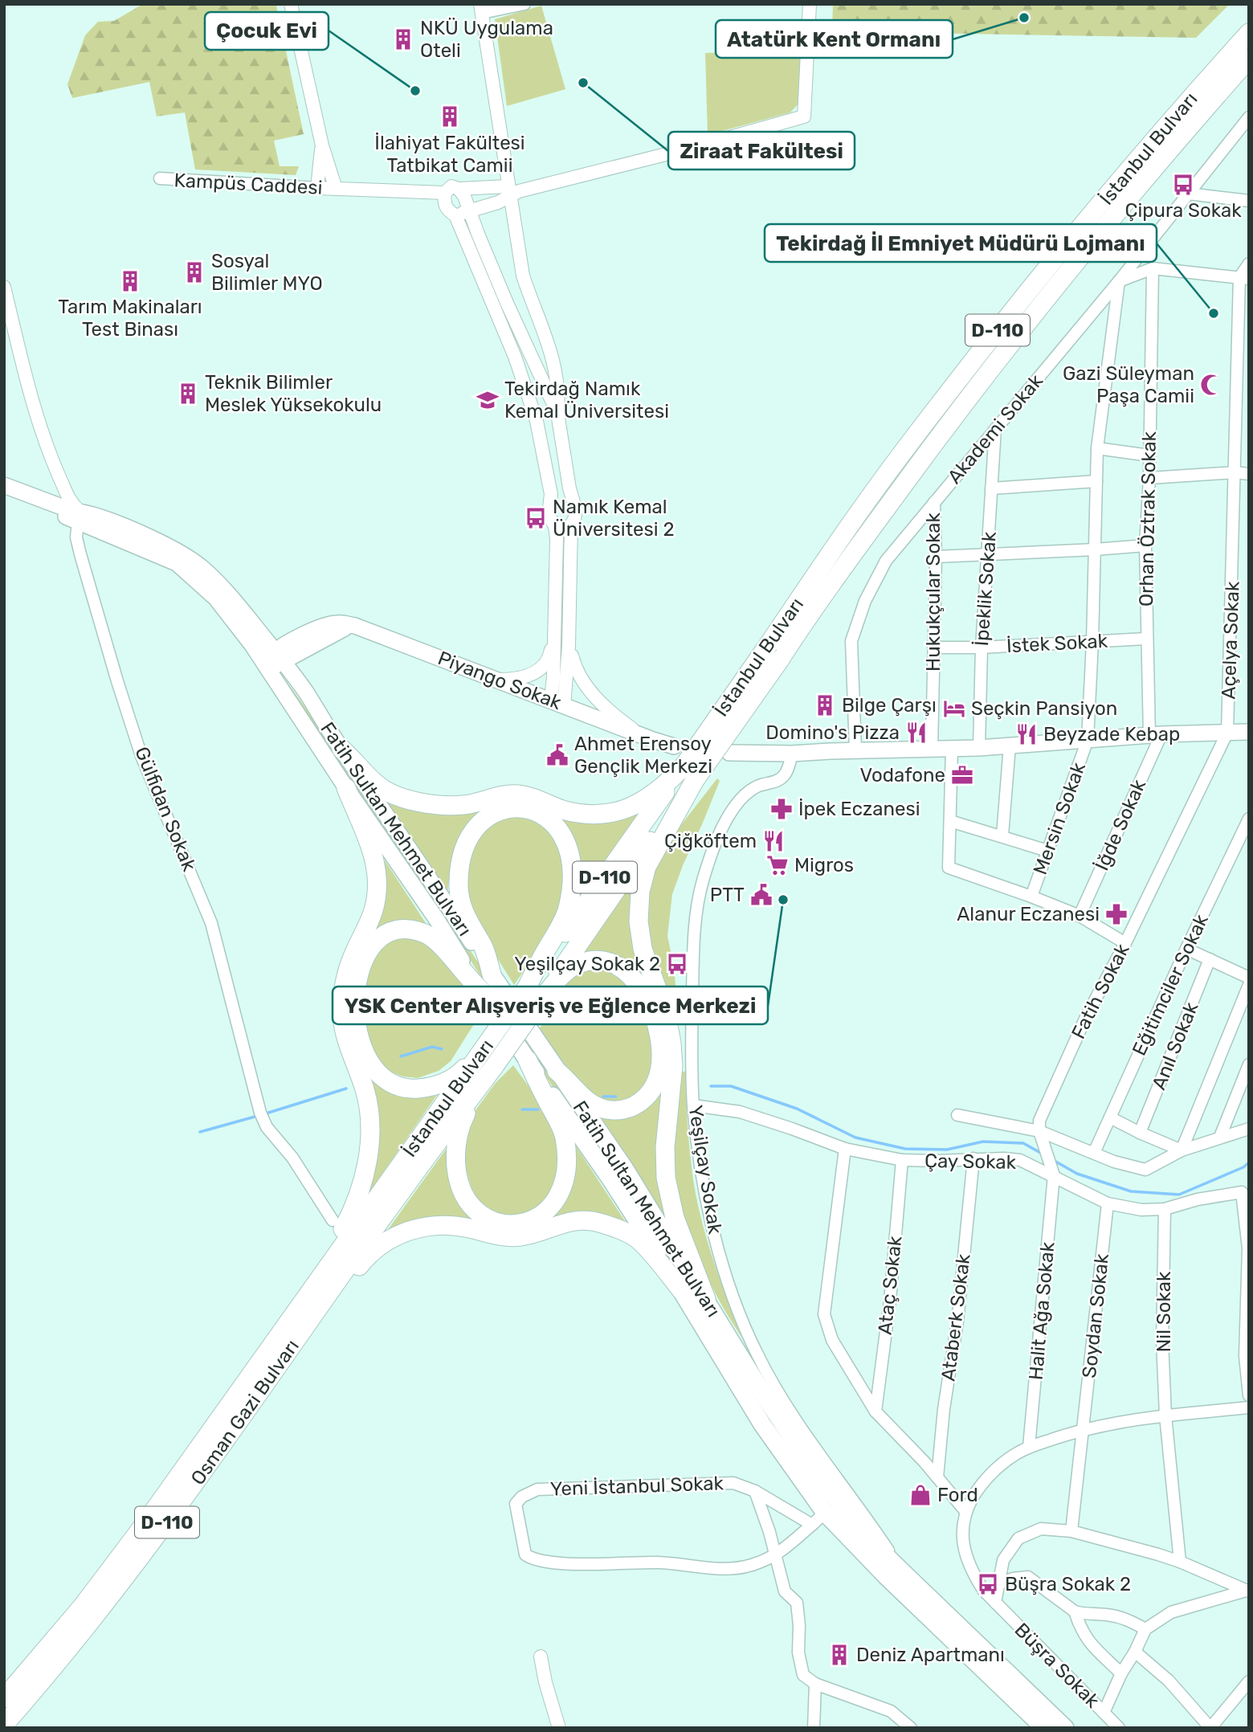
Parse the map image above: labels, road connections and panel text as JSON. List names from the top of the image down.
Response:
{
  "streets": {
    "highway": ["İstanbul Bulvarı", "D-110", "Osman Gazi Bulvarı"],
    "main road": ["Piyango Sokak", "Fatih Sultan Mehmet Bulvarı"],
    "street": [
      "Kampüs Caddesi",
      "Akademi Sokak",
      "Orhan Öztrak Sokak",
      "İpeklik Sokak",
      "Hukukçular Sokak",
      "Açelya Sokak",
      "İstek Sokak",
      "Gülfidan Sokak",
      "Mersin Sokak",
      "İğde Sokak",
      "Eğitimciler Sokak",
      "Fatih Sokak",
      "Anıl Sokak",
      "Çay Sokak",
      "Yeşilçay Sokak",
      "Ataç Sokak",
      "Halit Ağa Sokak",
      "Nil Sokak",
      "Soydan Sokak",
      "Ataberk Sokak",
      "Yeni İstanbul Sokak",
      "Büşra Sokak"
    ]
  },
  "crossings": [
    ["İstanbul Bulvarı", "Osman Gazi Bulvarı"],
    ["Akademi Sokak", "İpeklik Sokak"],
    ["Akademi Sokak", "Hukukçular Sokak"],
    ["Akademi Sokak", "Mersin Sokak"],
    ["Orhan Öztrak Sokak", "İstek Sokak"],
    ["Orhan Öztrak Sokak", "İğde Sokak"],
    ["İpeklik Sokak", "İstek Sokak"],
    ["Hukukçular Sokak", "İstek Sokak"],
    ["Açelya Sokak", "Fatih Sokak"],
    ["İstek Sokak", "Mersin Sokak"],
    ["Piyango Sokak", "Fatih Sultan Mehmet Bulvarı"],
    ["Gülfidan Sokak", "Fatih Sultan Mehmet Bulvarı"],
    ["Fatih Sultan Mehmet Bulvarı", "Yeşilçay Sokak"],
    ["Çay Sokak", "Yeşilçay Sokak"],
    ["Çay Sokak", "Ataç Sokak"],
    ["Çay Sokak", "Halit Ağa Sokak"],
    ["Çay Sokak", "Nil Sokak"],
    ["Çay Sokak", "Soydan Sokak"],
    ["Çay Sokak", "Ataberk Sokak"]
  ],
  "places": {
    "other": [
      "Atatürk Kent Ormanı",
      "Ziraat Fakültesi",
      "Çocuk Evi",
      "Tekirdağ İl Emniyet Müdürü Lojmanı",
      "YSK Center Alışveriş ve Eğlence Merkezi"
    ],
    "building": [
      "NKÜ Uygulama Oteli",
      "İlahiyat Fakültesi Tatbikat Camii",
      "Sosyal Bilimler MYO",
      "Tarım Makinaları Test Binası",
      "Teknik Bilimler Meslek Yüksekokulu",
      "Bilge Çarşı",
      "Deniz Apartmanı"
    ],
    "bus stop": [
      "Çipura Sokak",
      "Namık Kemal Üniversitesi 2",
      "Yeşilçay Sokak 2",
      "Büşra Sokak 2"
    ],
    "mosque": ["Gazi Süleyman Paşa Camii"],
    "school or university": ["Tekirdağ Namık Kemal Üniversitesi"],
    "hotel": ["Seçkin Pansiyon"],
    "restaurant": ["Domino's Pizza", "Beyzade Kebap", "Çiğköftem"],
    "public building": ["Ahmet Erensoy Gençlik Merkezi", "PTT"],
    "office": ["Vodafone"],
    "pharmacy": ["İpek Eczanesi", "Alanur Eczanesi"],
    "supermarket": ["Migros"],
    "shop": ["Ford"]
  }
}
